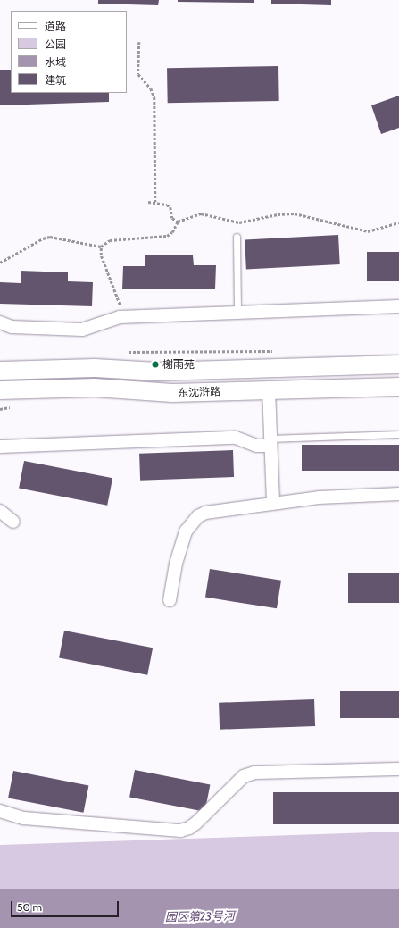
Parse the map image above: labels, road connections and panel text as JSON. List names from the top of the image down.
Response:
{
  "streets": {
    "main road": ["东沈浒路"]
  },
  "water": ["园区第23号河"],
  "places": ["榭雨苑"],
  "legend": [
    "道路",
    "公园",
    "水域",
    "建筑"
  ],
  "scale_bar": "50 m"
}
